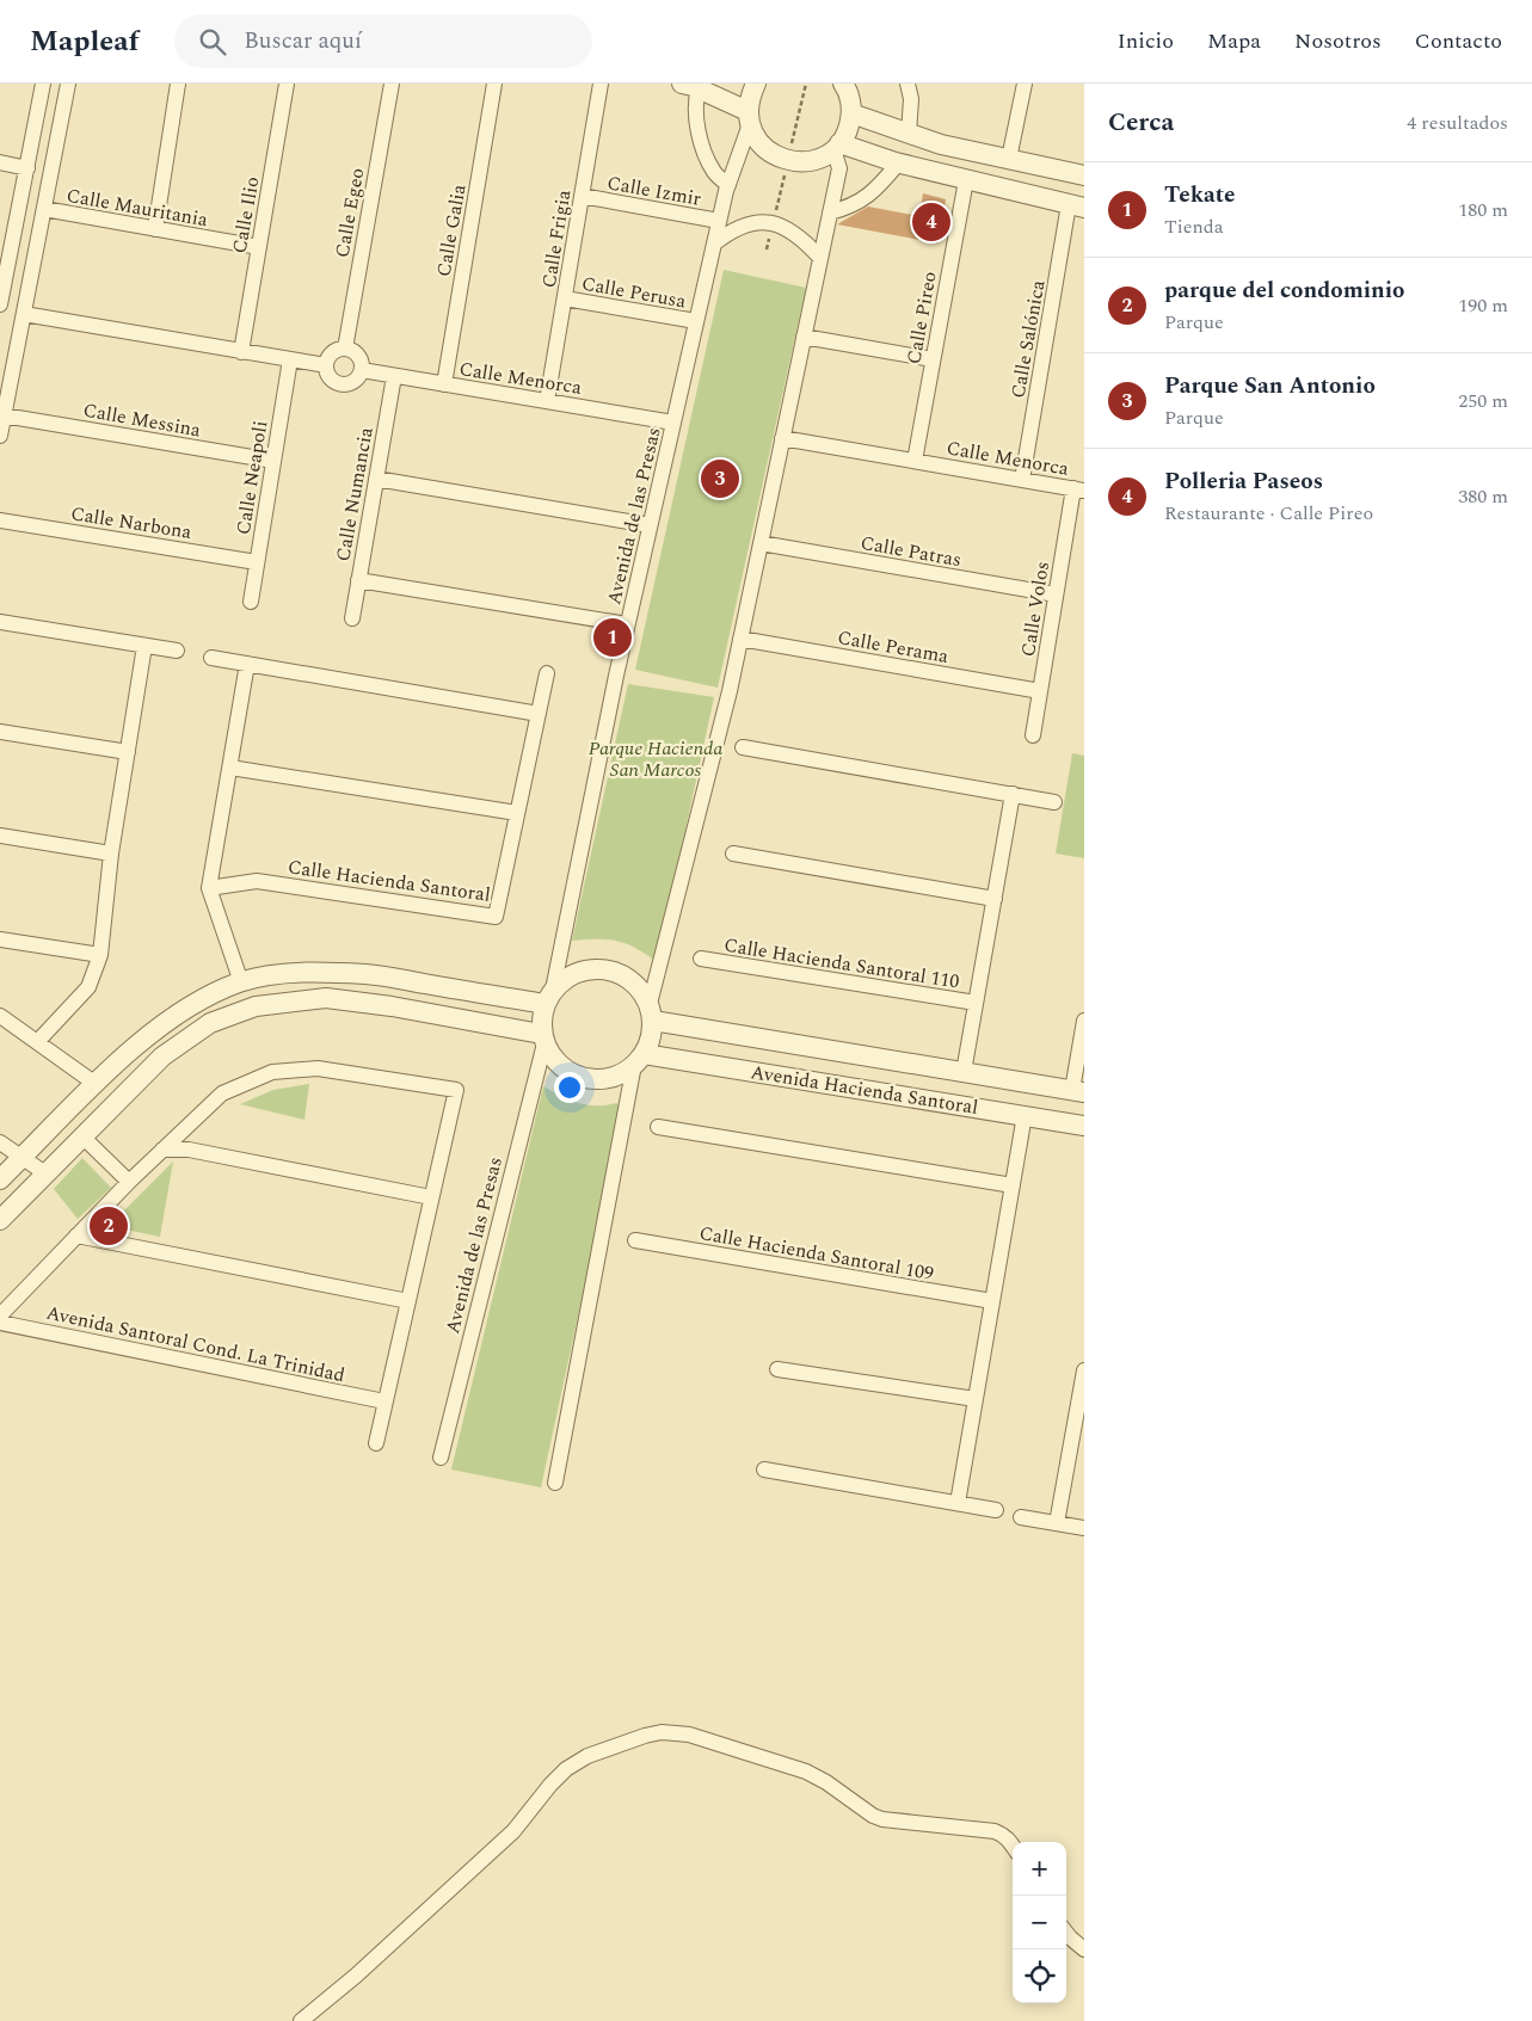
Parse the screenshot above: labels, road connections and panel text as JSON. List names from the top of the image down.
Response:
{
  "streets": {
    "street": [
      "Calle Izmir",
      "Calle Mauritania",
      "Calle Egeo",
      "Calle Ilio",
      "Calle Galia",
      "Calle Frigia",
      "Calle Perusa",
      "Calle Pireo",
      "Calle Salónica",
      "Calle Menorca",
      "Calle Messina",
      "Calle Neapoli",
      "Calle Numancia",
      "Avenida de las Presas",
      "Calle Narbona",
      "Calle Patras",
      "Calle Volos",
      "Calle Perama",
      "Calle Hacienda Santoral",
      "Calle Hacienda Santoral 110",
      "Avenida Hacienda Santoral",
      "Calle Hacienda Santoral 109",
      "Avenida Santoral Cond. La Trinidad"
    ]
  },
  "crossings": [
    ["Calle Izmir", "Calle Frigia"],
    ["Calle Izmir", "Avenida de las Presas"],
    ["Calle Mauritania", "Calle Ilio"],
    ["Calle Egeo", "Calle Menorca"],
    ["Calle Galia", "Calle Menorca"],
    ["Calle Frigia", "Calle Perusa"],
    ["Calle Frigia", "Calle Menorca"],
    ["Calle Perusa", "Avenida de las Presas"],
    ["Calle Pireo", "Calle Menorca"],
    ["Calle Salónica", "Calle Menorca"],
    ["Calle Menorca", "Calle Numancia"],
    ["Calle Menorca", "Avenida de las Presas"],
    ["Calle Menorca", "Calle Volos"],
    ["Calle Messina", "Calle Neapoli"],
    ["Calle Neapoli", "Calle Narbona"],
    ["Avenida de las Presas", "Avenida Hacienda Santoral"],
    ["Calle Patras", "Calle Volos"],
    ["Calle Volos", "Calle Perama"],
    ["Calle Hacienda Santoral 110", "Avenida Hacienda Santoral"]
  ],
  "parks": ["Parque Hacienda San Marcos"],
  "page": {
    "header": "Mapleaf",
    "search": "Buscar aquí",
    "nav": [
      "Inicio",
      "Mapa",
      "Nosotros",
      "Contacto"
    ],
    "heading": ["Cerca", "4 resultados"],
    "list": [
      {
        "mark": "1",
        "name": "Tekate",
        "note": "Tienda",
        "value": "180 m"
      },
      {
        "mark": "2",
        "name": "parque del condominio",
        "note": "Parque",
        "value": "190 m"
      },
      {
        "mark": "3",
        "name": "Parque San Antonio",
        "note": "Parque",
        "value": "250 m"
      },
      {
        "mark": "4",
        "name": "Polleria Paseos",
        "note": "Restaurante · Calle Pireo",
        "value": "380 m"
      }
    ],
    "pins": [
      "4",
      "3",
      "1",
      "2"
    ],
    "map_buttons": ["+", "−"]
  }
}
